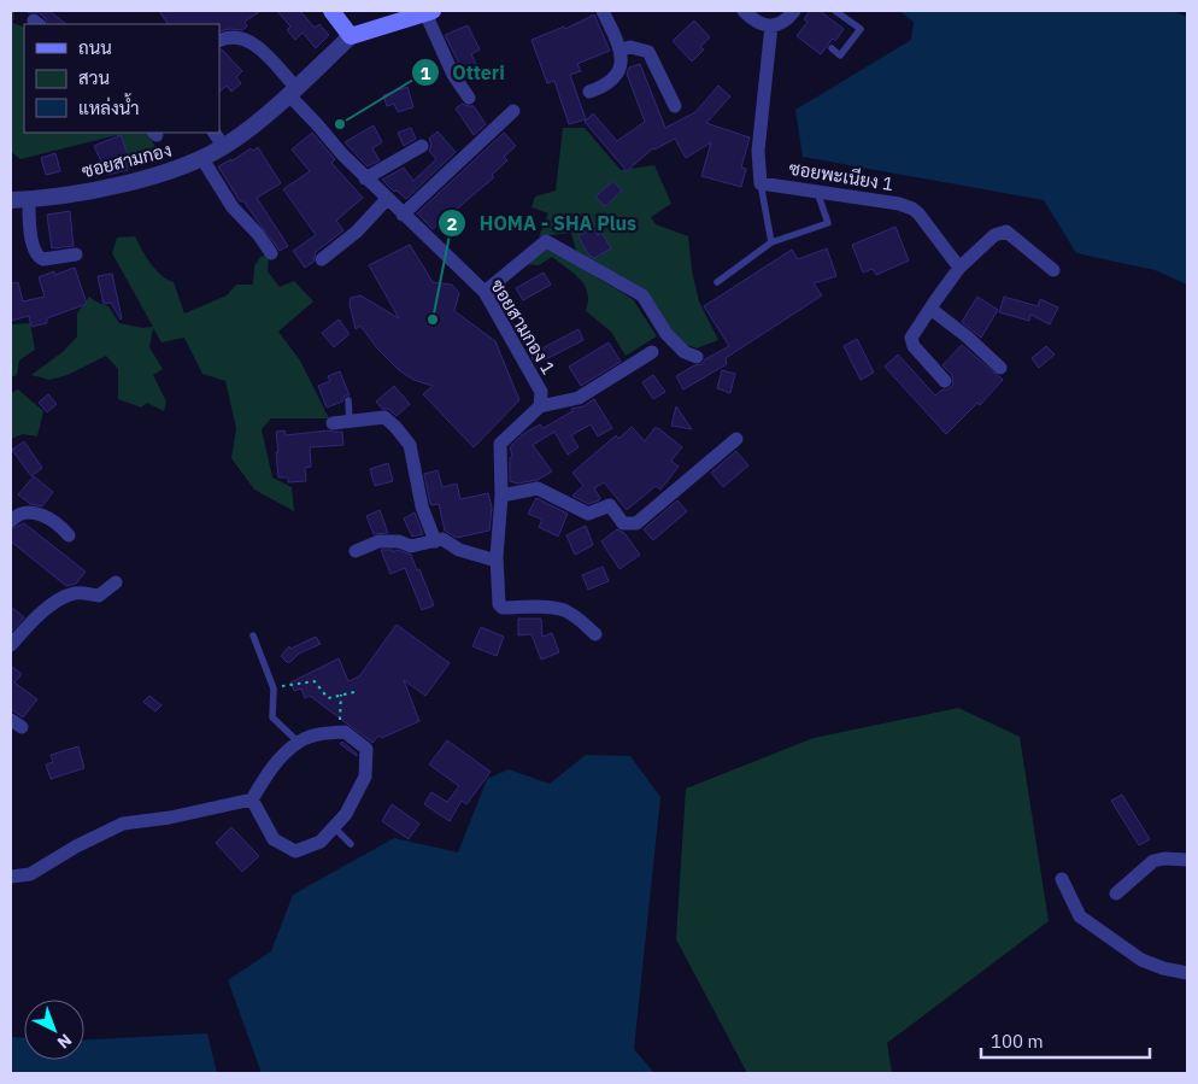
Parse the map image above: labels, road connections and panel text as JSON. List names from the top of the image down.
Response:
{
  "streets": {
    "street": ["ซอยสามกอง", "ซอยพะเนียง 1", "ซอยสามกอง 1"]
  },
  "crossings": [
    ["ซอยสามกอง", "ซอยสามกอง 1"]
  ],
  "places": ["Otteri", "HOMA - SHA Plus"],
  "legend": ["ถนน", "สวน", "แหล่งน้ำ"],
  "scale_bar": "100 m",
  "north": "bottom right"
}
